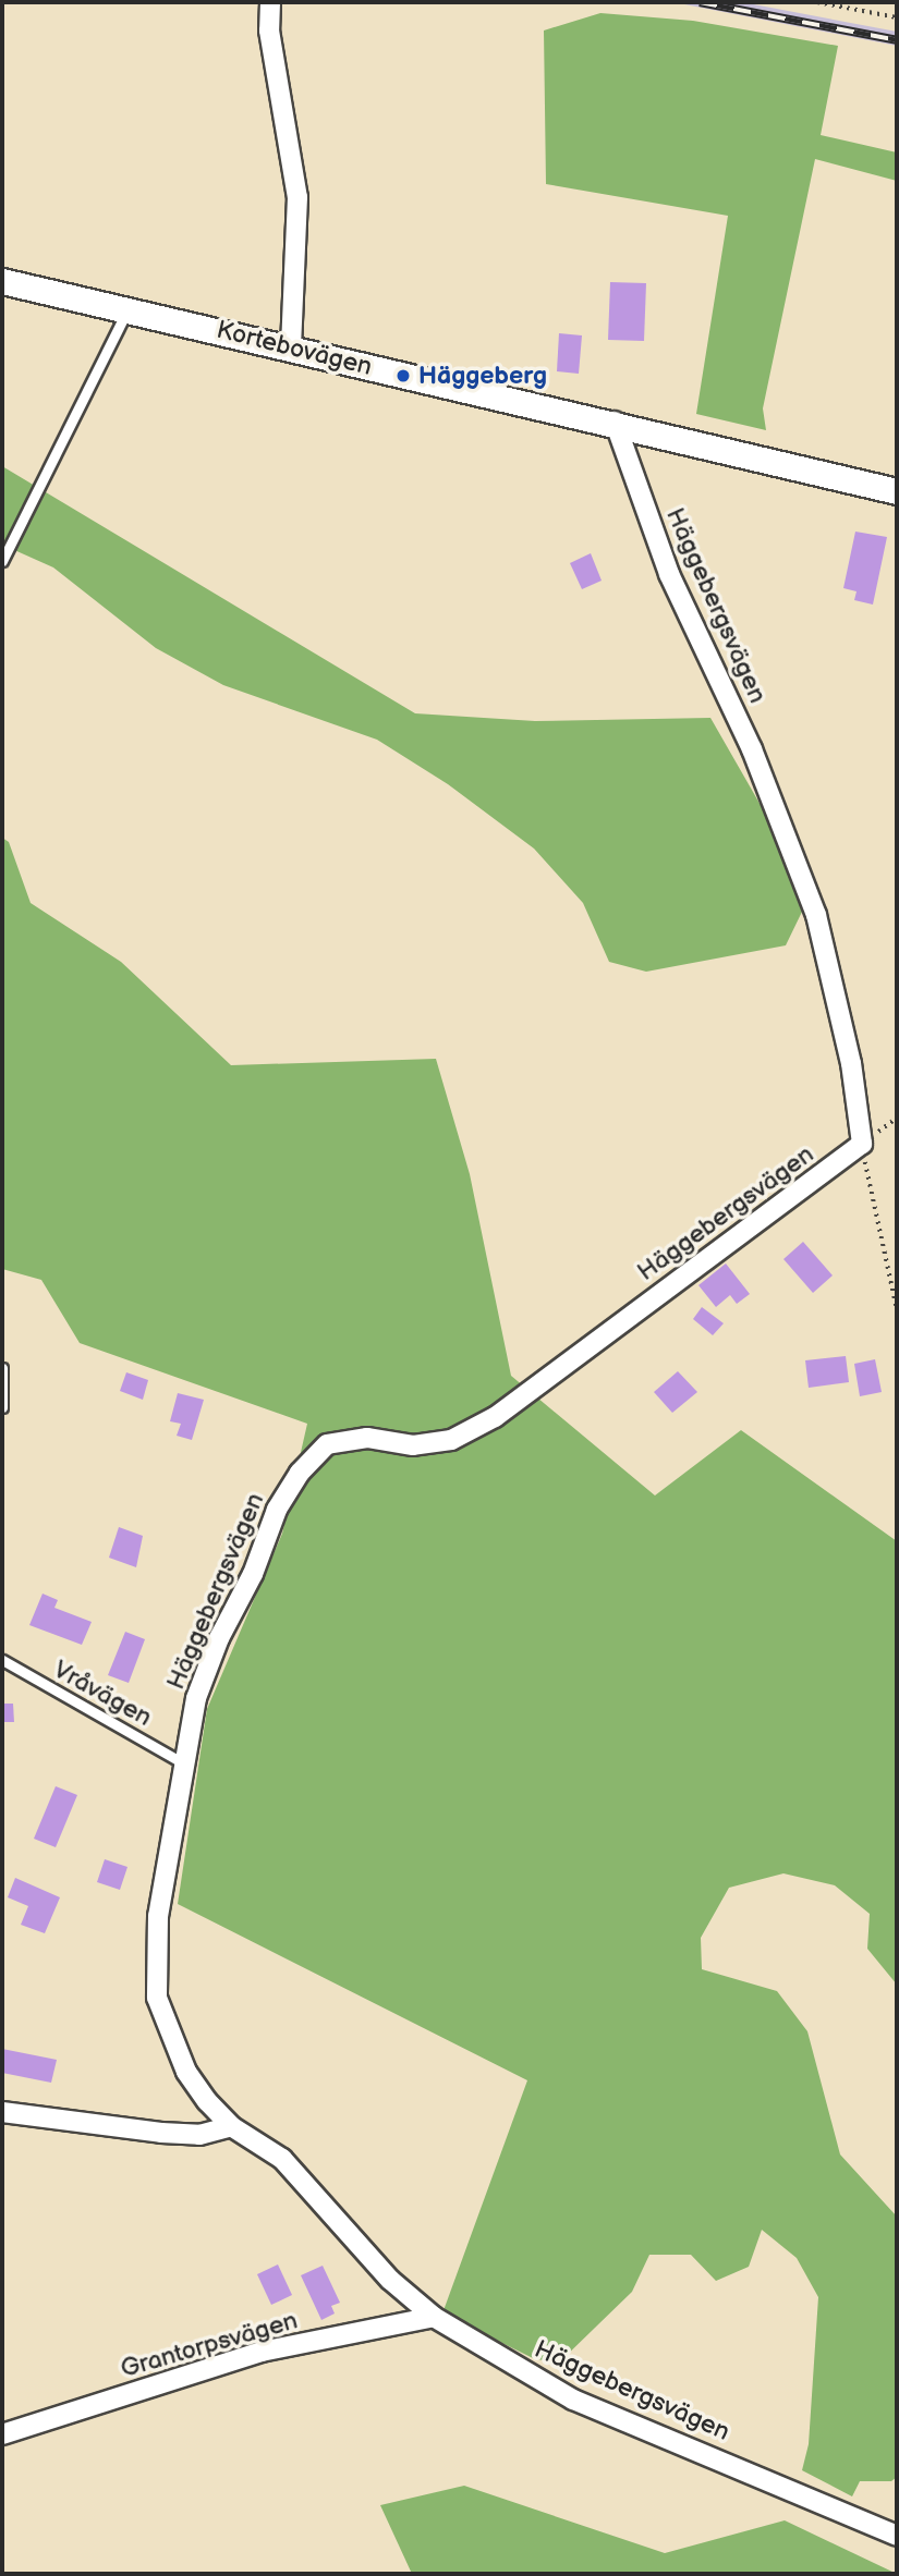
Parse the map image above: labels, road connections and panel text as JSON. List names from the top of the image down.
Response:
{
  "streets": {
    "street": ["Kortebovägen", "Häggebergsvägen", "Grantorpsvägen"],
    "lane": ["Vråvägen"]
  },
  "crossings": [
    ["Kortebovägen", "Häggebergsvägen"],
    ["Häggebergsvägen", "Vråvägen"],
    ["Häggebergsvägen", "Grantorpsvägen"]
  ],
  "places": ["Häggeberg"]
}
